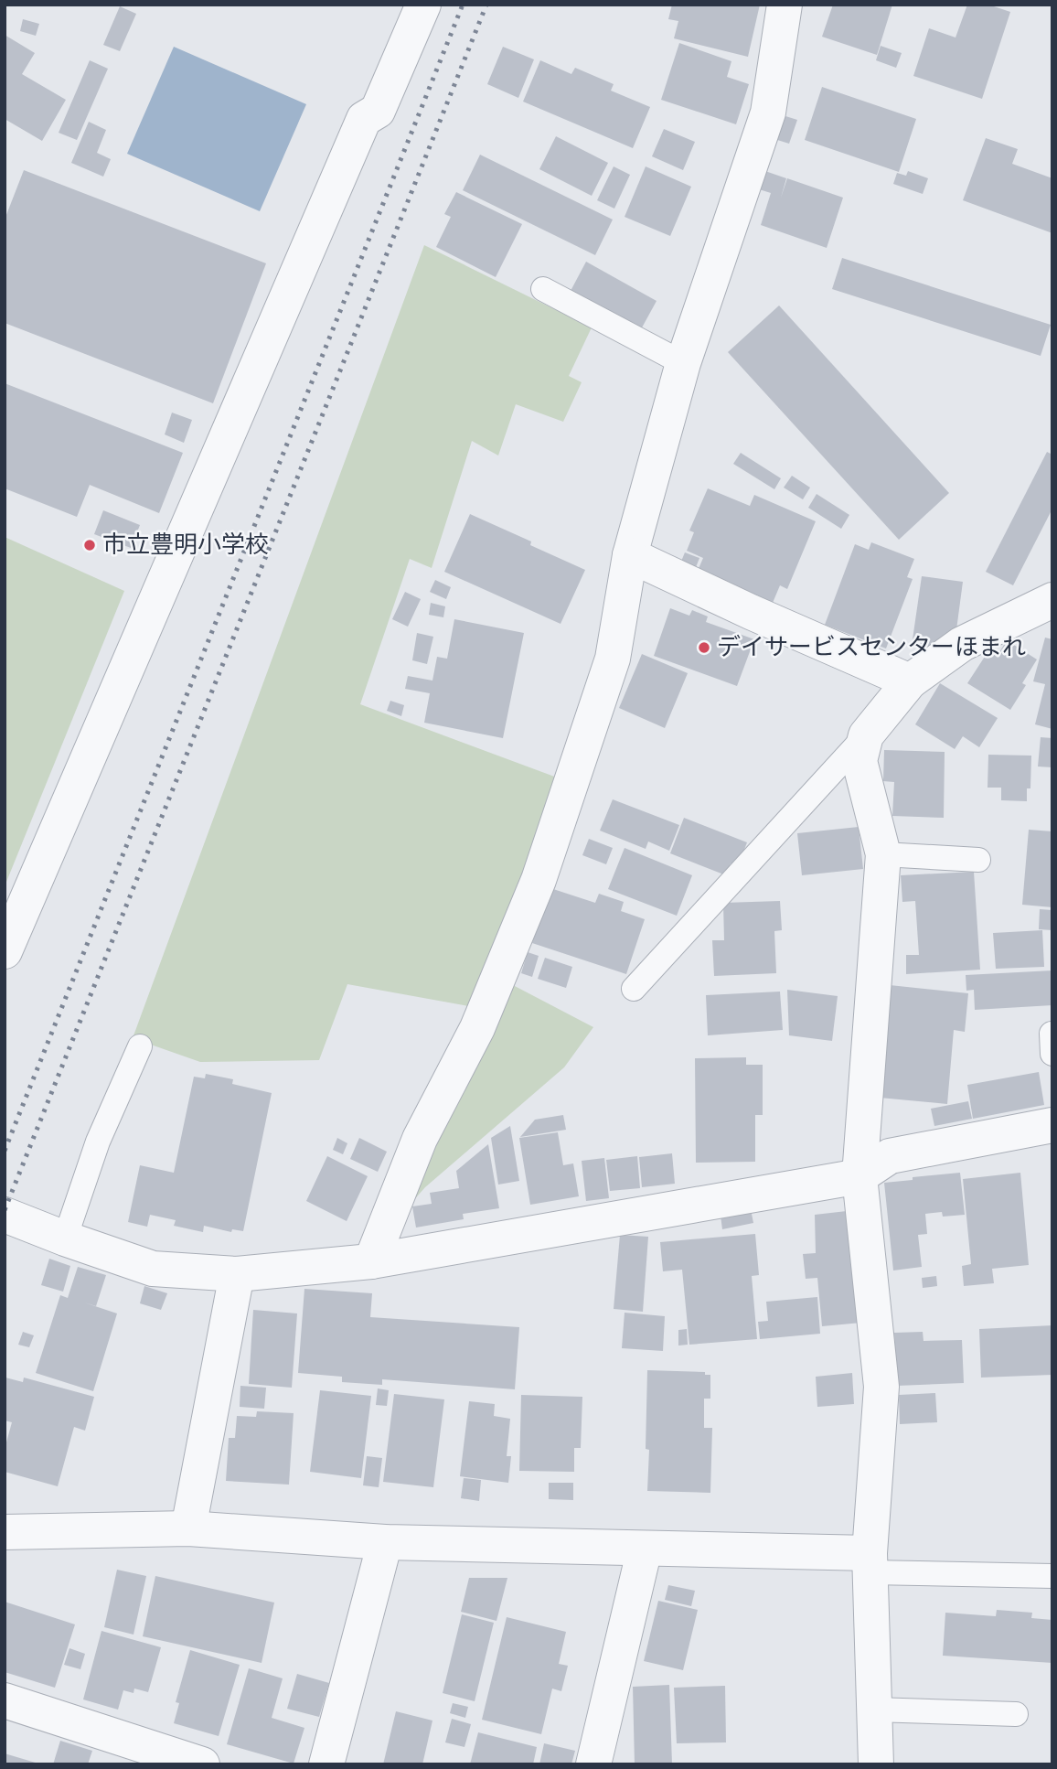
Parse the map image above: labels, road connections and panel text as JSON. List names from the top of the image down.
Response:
{
  "places": ["市立豊明小学校", "デイサービスセンターほまれ"]
}
